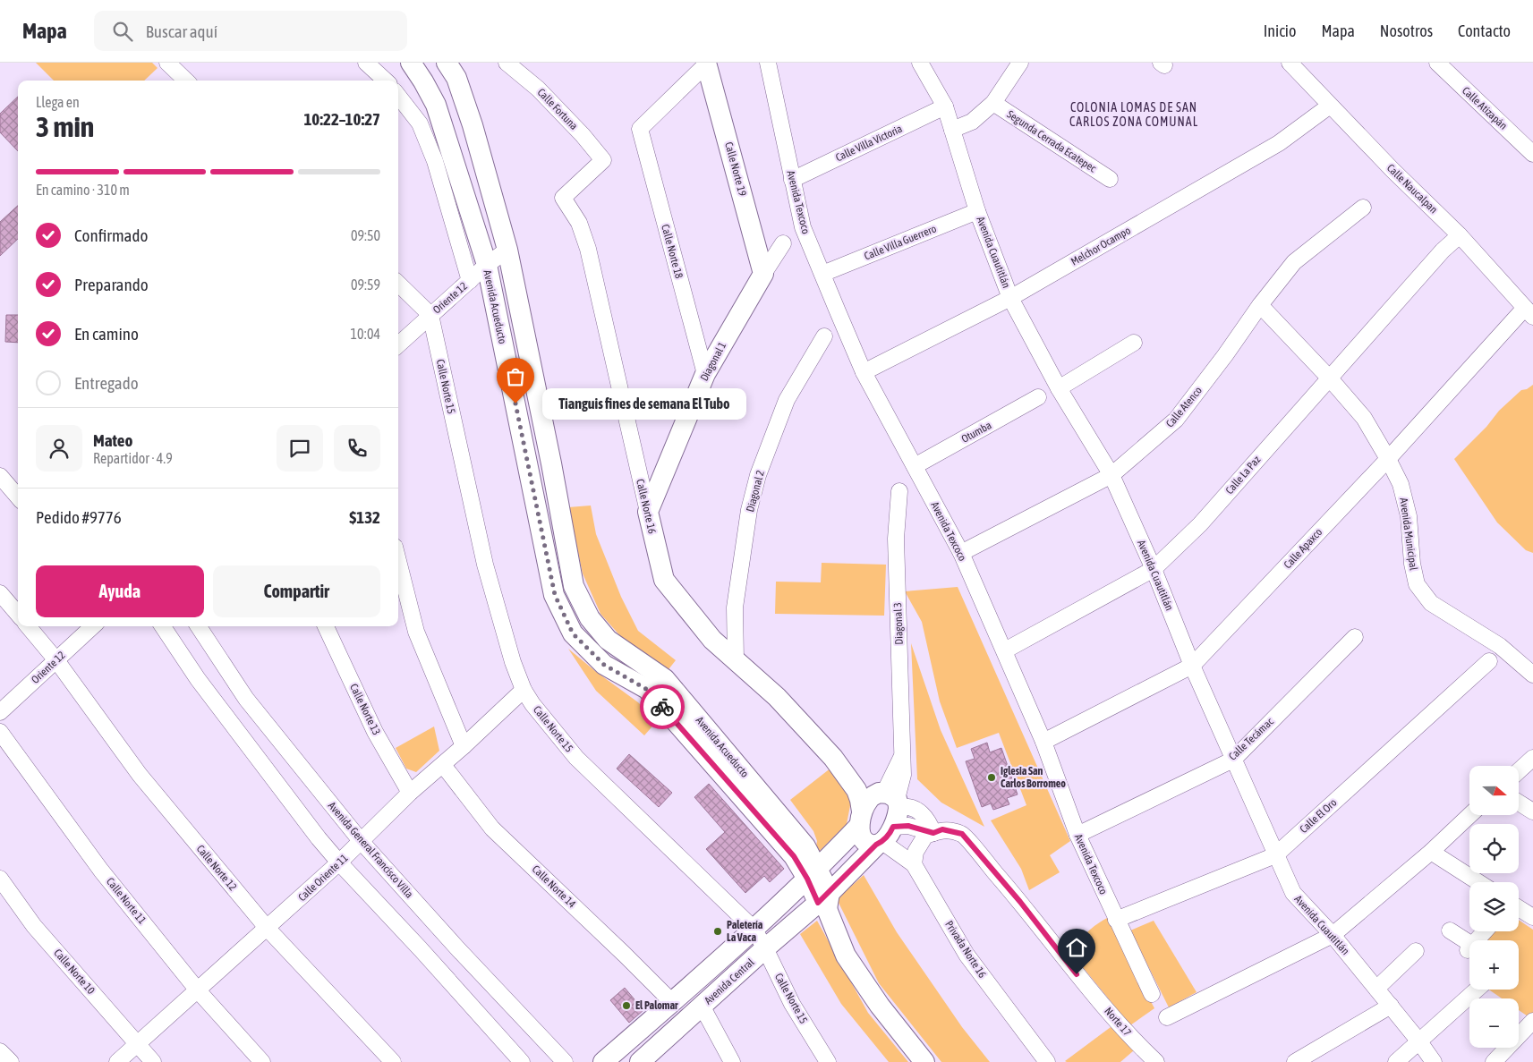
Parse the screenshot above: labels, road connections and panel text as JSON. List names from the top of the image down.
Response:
{
  "streets": {
    "street": [
      "Calle Atizapán",
      "Calle Fortuna",
      "Segunda Cerrada Ecatepec",
      "Calle Villa Victoria",
      "Calle Norte 19",
      "Calle Naucalpan",
      "Avenida Texcoco",
      "Calle Villa Guerrero",
      "Melchor Ocampo",
      "Calle Norte 18",
      "Avenida Cuautitlán",
      "Oriente 12",
      "Avenida Acueducto",
      "Diagonal 1",
      "Calle Norte 15",
      "Calle Atenco",
      "Otumba",
      "Calle La Paz",
      "Diagonal 2",
      "Calle Norte 16",
      "Avenida Municipal",
      "Calle Apaxco",
      "Diagonal 3",
      "Calle Norte 13",
      "Calle Tecámac",
      "Calle El Oro",
      "Avenida General Francisco Villa",
      "Calle Norte 12",
      "Calle Oriente 11",
      "Calle Norte 14",
      "Calle Norte 11",
      "Privada Norte 16",
      "Calle Norte 10",
      "Avenida Central",
      "Norte 17"
    ]
  },
  "crossings": [
    ["Calle Fortuna", "Calle Norte 16"],
    ["Calle Villa Victoria", "Avenida Texcoco"],
    ["Calle Villa Victoria", "Avenida Cuautitlán"],
    ["Calle Norte 19", "Calle Norte 18"],
    ["Calle Norte 19", "Diagonal 1"],
    ["Calle Naucalpan", "Melchor Ocampo"],
    ["Calle Naucalpan", "Calle La Paz"],
    ["Calle Naucalpan", "Calle Apaxco"],
    ["Avenida Texcoco", "Calle Villa Guerrero"],
    ["Avenida Texcoco", "Melchor Ocampo"],
    ["Avenida Texcoco", "Calle Atenco"],
    ["Avenida Texcoco", "Otumba"],
    ["Avenida Texcoco", "Calle La Paz"],
    ["Avenida Texcoco", "Calle Apaxco"],
    ["Avenida Texcoco", "Calle Tecámac"],
    ["Avenida Texcoco", "Calle El Oro"],
    ["Calle Villa Guerrero", "Avenida Cuautitlán"],
    ["Melchor Ocampo", "Avenida Cuautitlán"],
    ["Calle Norte 18", "Diagonal 1"],
    ["Avenida Cuautitlán", "Calle Atenco"],
    ["Avenida Cuautitlán", "Calle La Paz"],
    ["Avenida Cuautitlán", "Calle Apaxco"],
    ["Avenida Cuautitlán", "Calle Tecámac"],
    ["Avenida Cuautitlán", "Calle El Oro"],
    ["Oriente 12", "Avenida Acueducto"],
    ["Oriente 12", "Calle Norte 15"],
    ["Oriente 12", "Calle Norte 12"],
    ["Avenida Acueducto", "Avenida Central"],
    ["Diagonal 1", "Calle Norte 16"],
    ["Calle Norte 15", "Calle Oriente 11"],
    ["Calle Norte 15", "Avenida Central"],
    ["Calle Atenco", "Avenida Municipal"],
    ["Calle La Paz", "Avenida Municipal"],
    ["Diagonal 2", "Calle Norte 16"],
    ["Calle Norte 16", "Diagonal 3"],
    ["Calle Norte 16", "Privada Norte 16"],
    ["Calle Norte 16", "Avenida Central"],
    ["Avenida Municipal", "Calle Apaxco"],
    ["Diagonal 3", "Avenida Central"],
    ["Calle Norte 13", "Calle Oriente 11"],
    ["Avenida General Francisco Villa", "Calle Oriente 11"],
    ["Calle Norte 12", "Calle Oriente 11"],
    ["Calle Oriente 11", "Calle Norte 14"],
    ["Calle Oriente 11", "Calle Norte 11"],
    ["Calle Oriente 11", "Calle Norte 10"],
    ["Calle Norte 14", "Avenida Central"],
    ["Privada Norte 16", "Avenida Central"]
  ],
  "districts": ["COLONIA LOMAS DE SAN CARLOS ZONA COMUNAL"],
  "places": [
    "Tianguis fines de semana El Tubo",
    "Iglesia San Carlos Borromeo",
    "Paletería La Vaca",
    "El Palomar"
  ],
  "north": "right",
  "page": {
    "header": "Mapa",
    "search": "Buscar aquí",
    "nav": [
      "Inicio",
      "Mapa",
      "Nosotros",
      "Contacto"
    ],
    "heading": ["3 min", "Llega en", "10:22–10:27"],
    "panel": [
      "Mateo",
      "Repartidor · 4.9",
      "Pedido #9776",
      "$132"
    ],
    "bar": "En camino · 310 m",
    "list": [
      ["Confirmado", "09:50"],
      ["Preparando", "09:59"],
      ["En camino", "10:04"],
      "Entregado"
    ],
    "bubble": "Tianguis fines de semana El Tubo",
    "buttons": ["Ayuda", "Compartir"],
    "map_buttons": ["+", "−"]
  }
}
